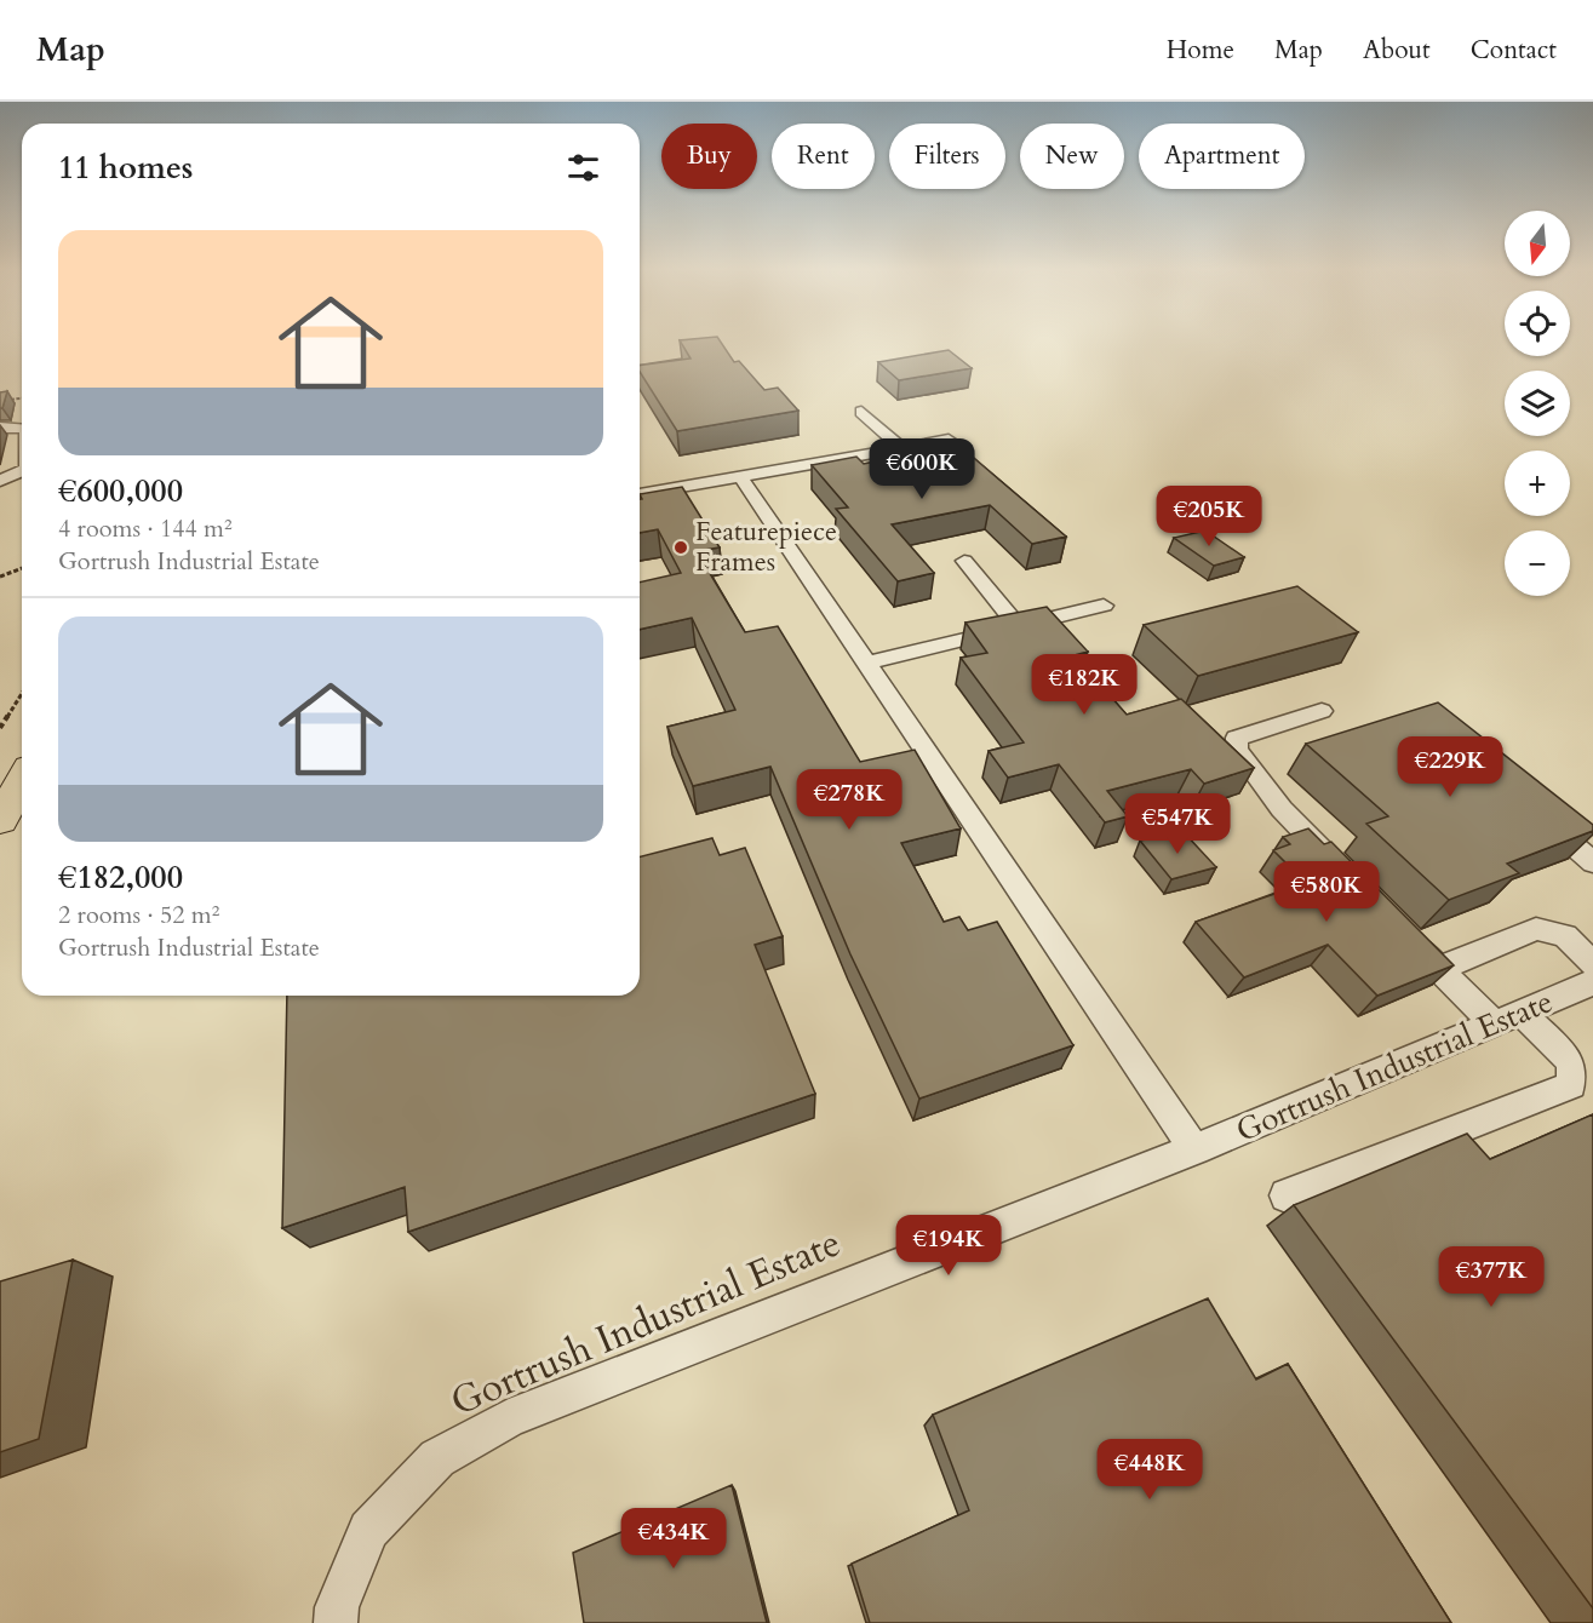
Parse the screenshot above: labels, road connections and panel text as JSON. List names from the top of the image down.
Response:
{
  "streets": {
    "street": ["Gortrush Industrial Estate"]
  },
  "places": ["Featurepiece Frames"],
  "north": "bottom",
  "page": {
    "header": "Map",
    "nav": [
      "Home",
      "Map",
      "About",
      "Contact"
    ],
    "chip": [
      "Buy",
      "Rent",
      "Filters",
      "New",
      "Apartment"
    ],
    "heading": "11 homes",
    "map_buttons": ["+", "−"],
    "list": [
      {
        "name": "€600,000",
        "note": "4 rooms · 144 m² · Gortrush Industrial Estate"
      },
      {
        "name": "€182,000",
        "note": "2 rooms · 52 m² · Gortrush Industrial Estate"
      }
    ],
    "price": [
      "€600K",
      "€205K",
      "€182K",
      "€229K",
      "€278K",
      "€547K",
      "€580K",
      "€194K",
      "€377K",
      "€448K",
      "€434K"
    ]
  }
}
